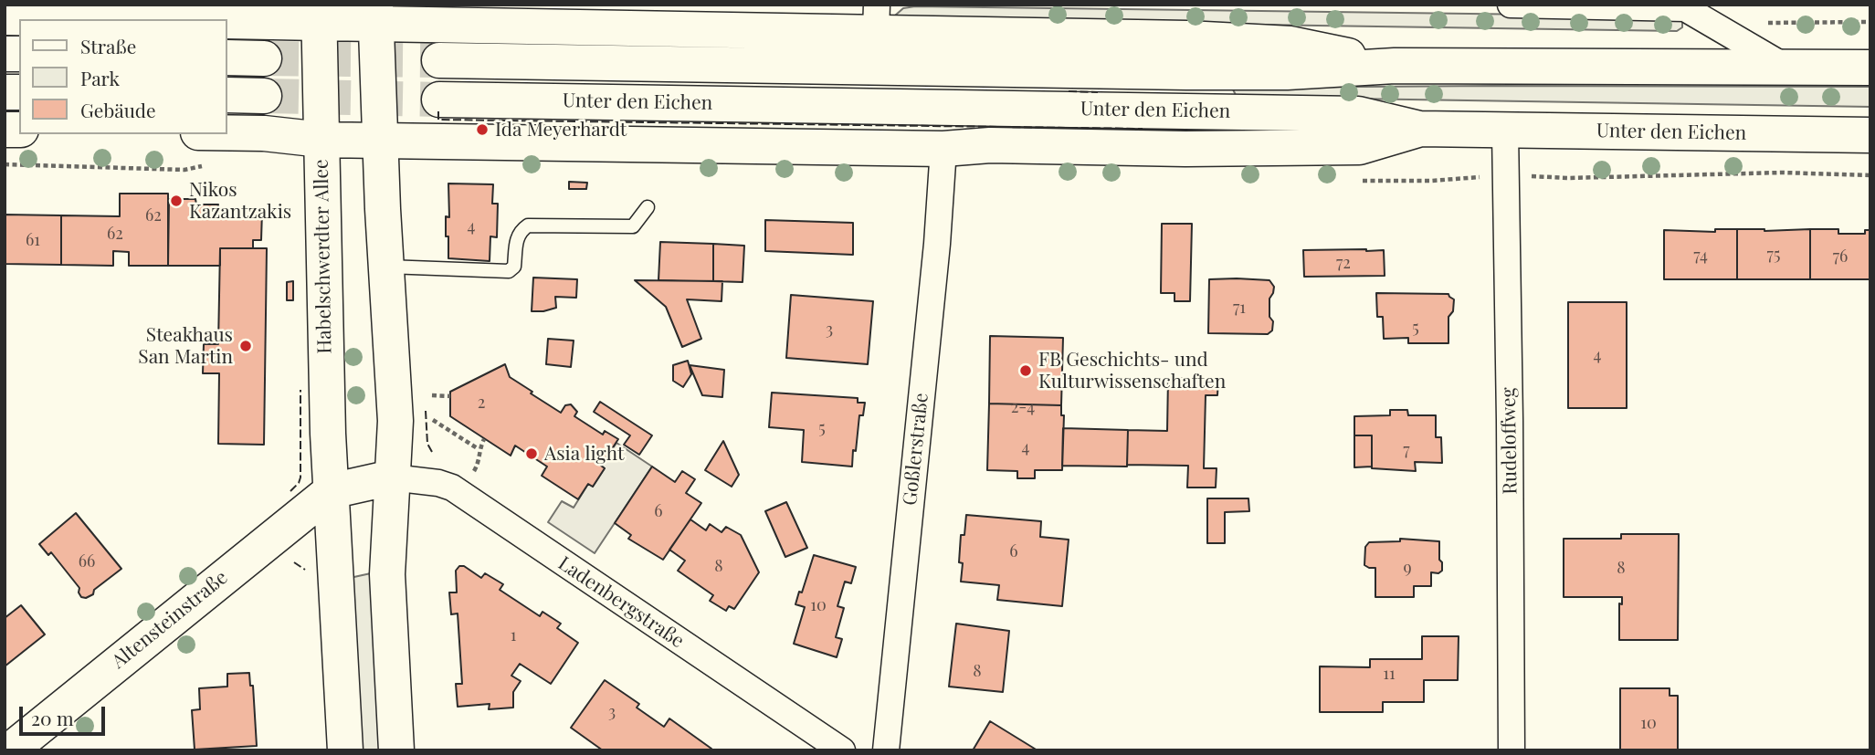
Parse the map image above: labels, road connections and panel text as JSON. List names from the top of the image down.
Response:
{
  "streets": {
    "main road": ["Unter den Eichen", "Habelschwerdter Allee", "Altensteinstraße"],
    "street": ["Rudeloffweg", "Goßlerstraße", "Ladenbergstraße"]
  },
  "crossings": [
    ["Unter den Eichen", "Rudeloffweg"],
    ["Habelschwerdter Allee", "Altensteinstraße"]
  ],
  "places": [
    "Ida Meyerhardt",
    "Nikos Kazantzakis",
    "Steakhaus San Martin",
    "FB Geschichts- und Kulturwissenschaften",
    "Asia light"
  ],
  "house_numbers": [
    "62",
    "4",
    "62",
    "61",
    "75",
    "74",
    "76",
    "72",
    "71",
    "5",
    "3",
    "4",
    "2",
    "2-4",
    "5",
    "4",
    "7",
    "6",
    "6",
    "66",
    "8",
    "9",
    "8",
    "10",
    "1",
    "8",
    "11",
    "3",
    "10"
  ],
  "legend": ["Straße", "Park", "Gebäude"],
  "scale_bar": "20 m"
}
